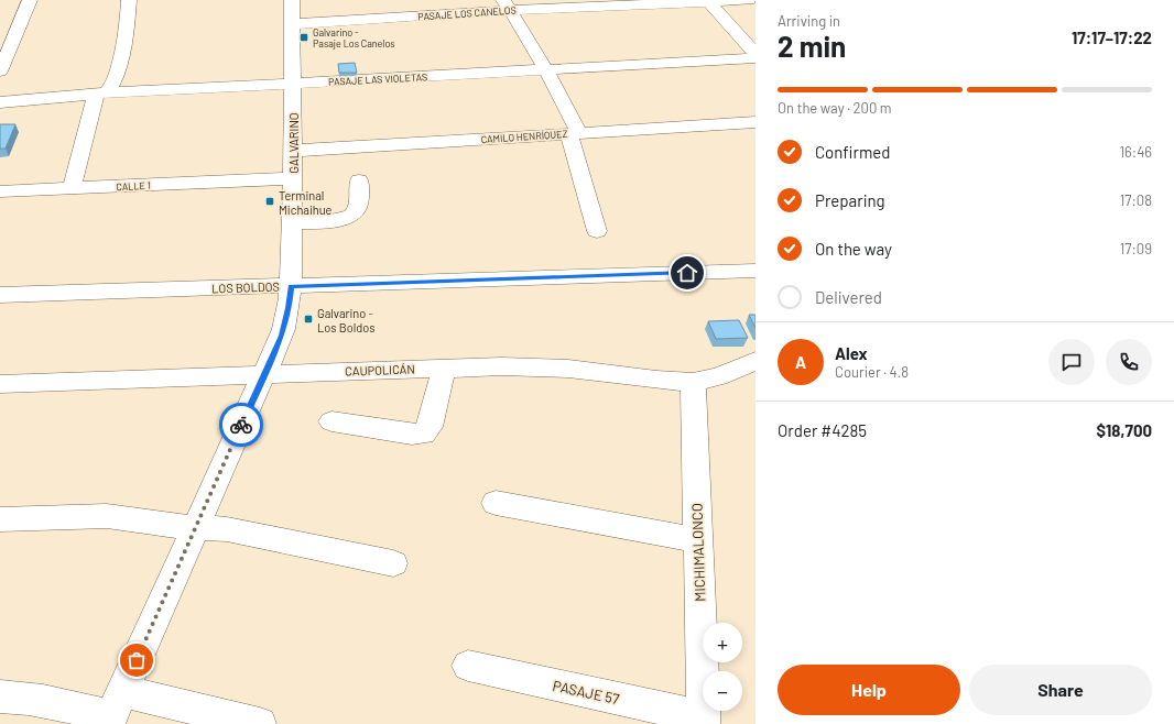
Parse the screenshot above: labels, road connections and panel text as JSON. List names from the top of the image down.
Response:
{
  "streets": {
    "street": [
      "PASAJE LOS CANELOS",
      "PASAJE LAS VIOLETAS",
      "CAMILO HENRÍQUEZ",
      "GALVARINO",
      "CALLE 1",
      "LOS BOLDOS",
      "CAUPOLICÁN",
      "MICHIMALONCO",
      "PASAJE 57"
    ]
  },
  "crossings": [
    ["PASAJE LOS CANELOS", "GALVARINO"],
    ["PASAJE LAS VIOLETAS", "GALVARINO"],
    ["CAMILO HENRÍQUEZ", "GALVARINO"],
    ["GALVARINO", "CALLE 1"],
    ["GALVARINO", "LOS BOLDOS"],
    ["GALVARINO", "CAUPOLICÁN"],
    ["CAUPOLICÁN", "MICHIMALONCO"],
    ["MICHIMALONCO", "PASAJE 57"]
  ],
  "places": {
    "transit": ["Galvarino - Pasaje Los Canelos", "Terminal Michaihue", "Galvarino - Los Boldos"]
  },
  "page": {
    "heading": ["2 min", "Arriving in", "17:17–17:22"],
    "panel": [
      "Alex",
      "Courier · 4.8",
      "Order #4285",
      "$18,700"
    ],
    "bar": "On the way · 200 m",
    "list": [
      ["Confirmed", "16:46"],
      ["Preparing", "17:08"],
      ["On the way", "17:09"],
      "Delivered"
    ],
    "round": "A",
    "map_buttons": ["+", "−"],
    "buttons": ["Help", "Share"]
  }
}
